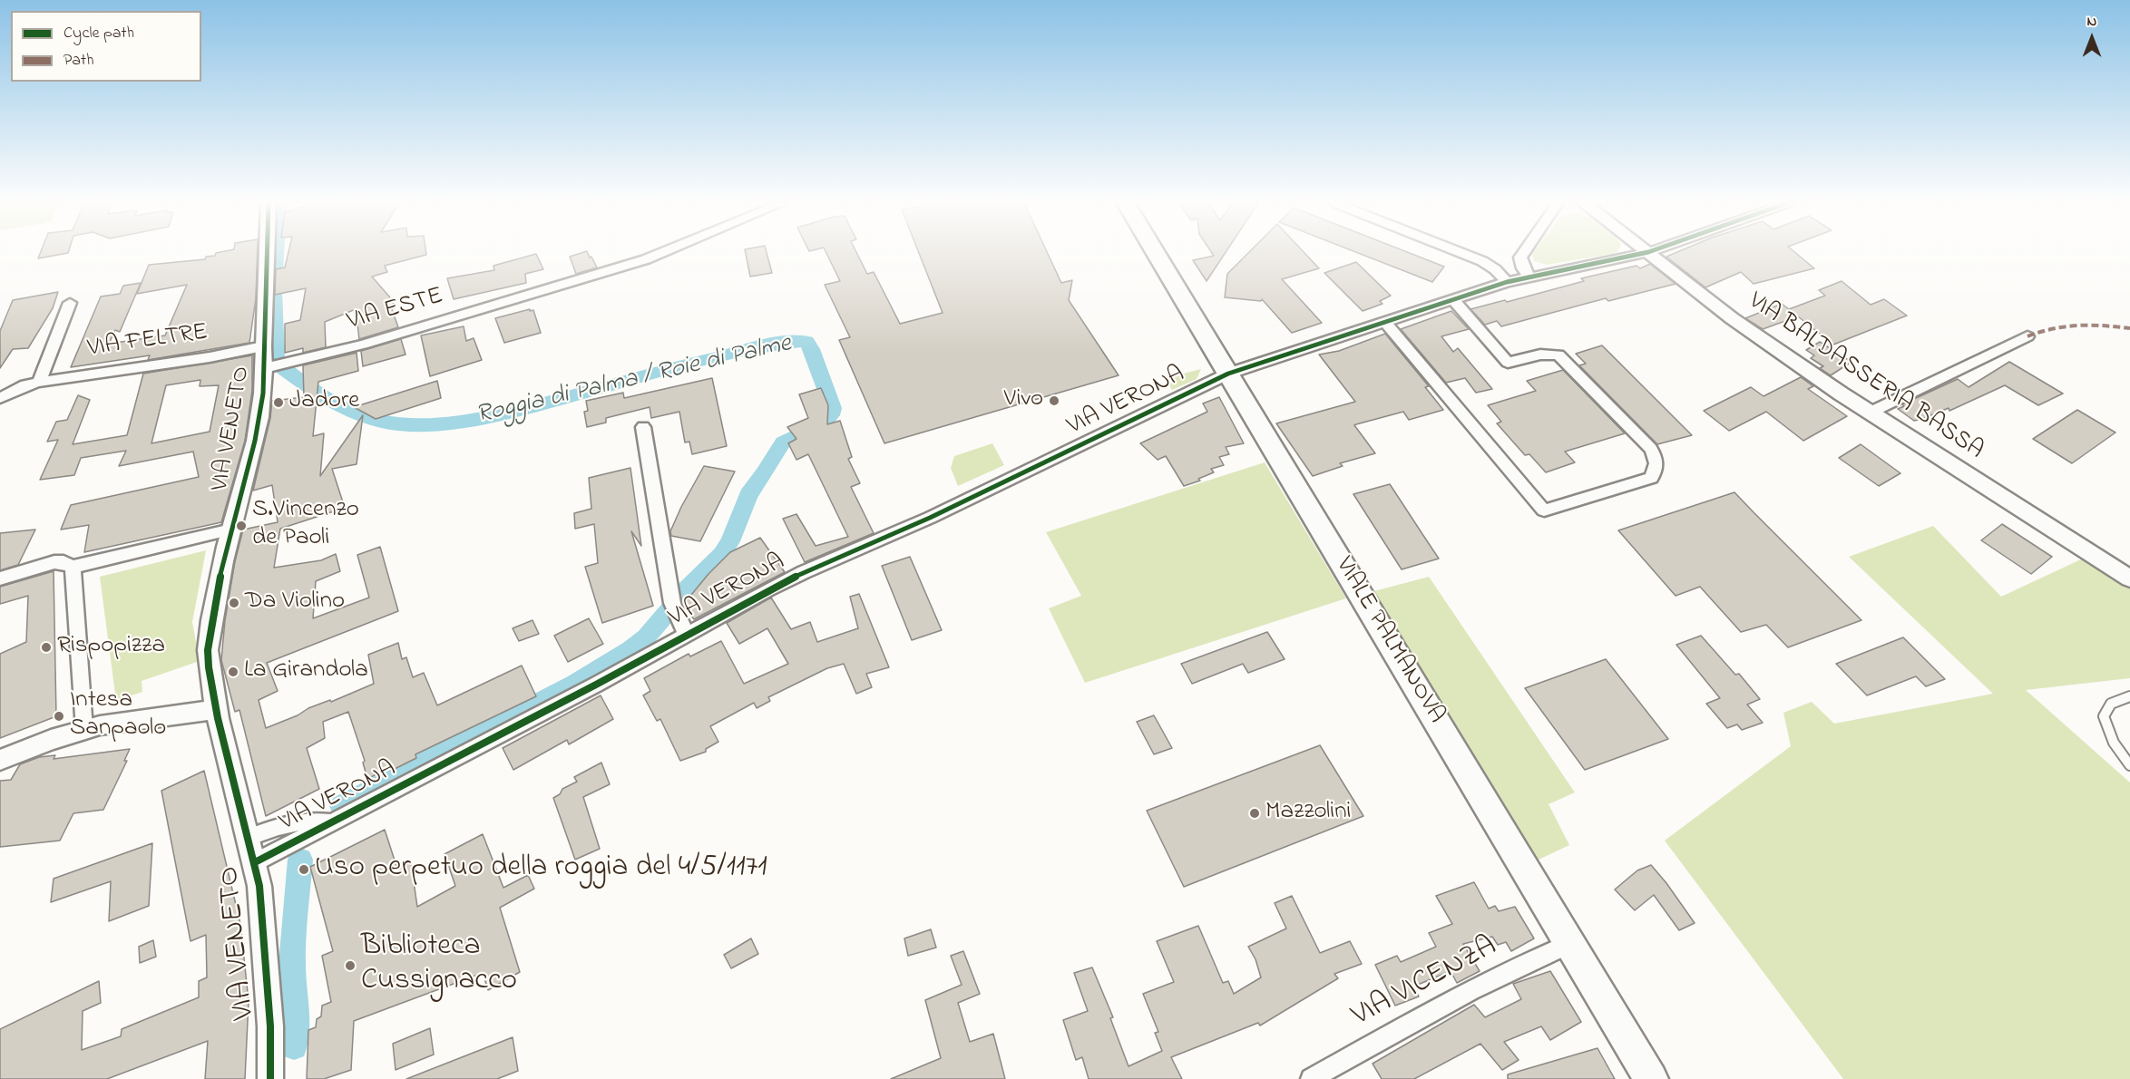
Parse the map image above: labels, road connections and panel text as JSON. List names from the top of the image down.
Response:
{
  "streets": {
    "main road": ["VIALE PALMANOVA"],
    "street": [
      "VIA ESTE",
      "VIA FELTRE",
      "VIA BALDASSERIA BASSA",
      "VIA VERONA",
      "VIA VENETO",
      "VIA VICENZA"
    ]
  },
  "crossings": [
    ["VIA ESTE", "VIA VENETO"],
    ["VIA FELTRE", "VIA VENETO"],
    ["VIA VERONA", "VIA VENETO"],
    ["VIA VERONA", "VIALE PALMANOVA"],
    ["VIALE PALMANOVA", "VIA VICENZA"]
  ],
  "water": ["Roggia di Palma / Roie di Palme"],
  "places": [
    "Vivo",
    "Jadore",
    "S.Vincenzo de Paoli",
    "Da Violino",
    "Rispopizza",
    "La Girandola",
    "Intesa Sanpaolo",
    "Mazzolini",
    "Uso perpetuo della roggia del 4/5/1171",
    "Biblioteca Cussignacco"
  ],
  "legend": ["Cycle path", "Path"],
  "north": "top"
}
